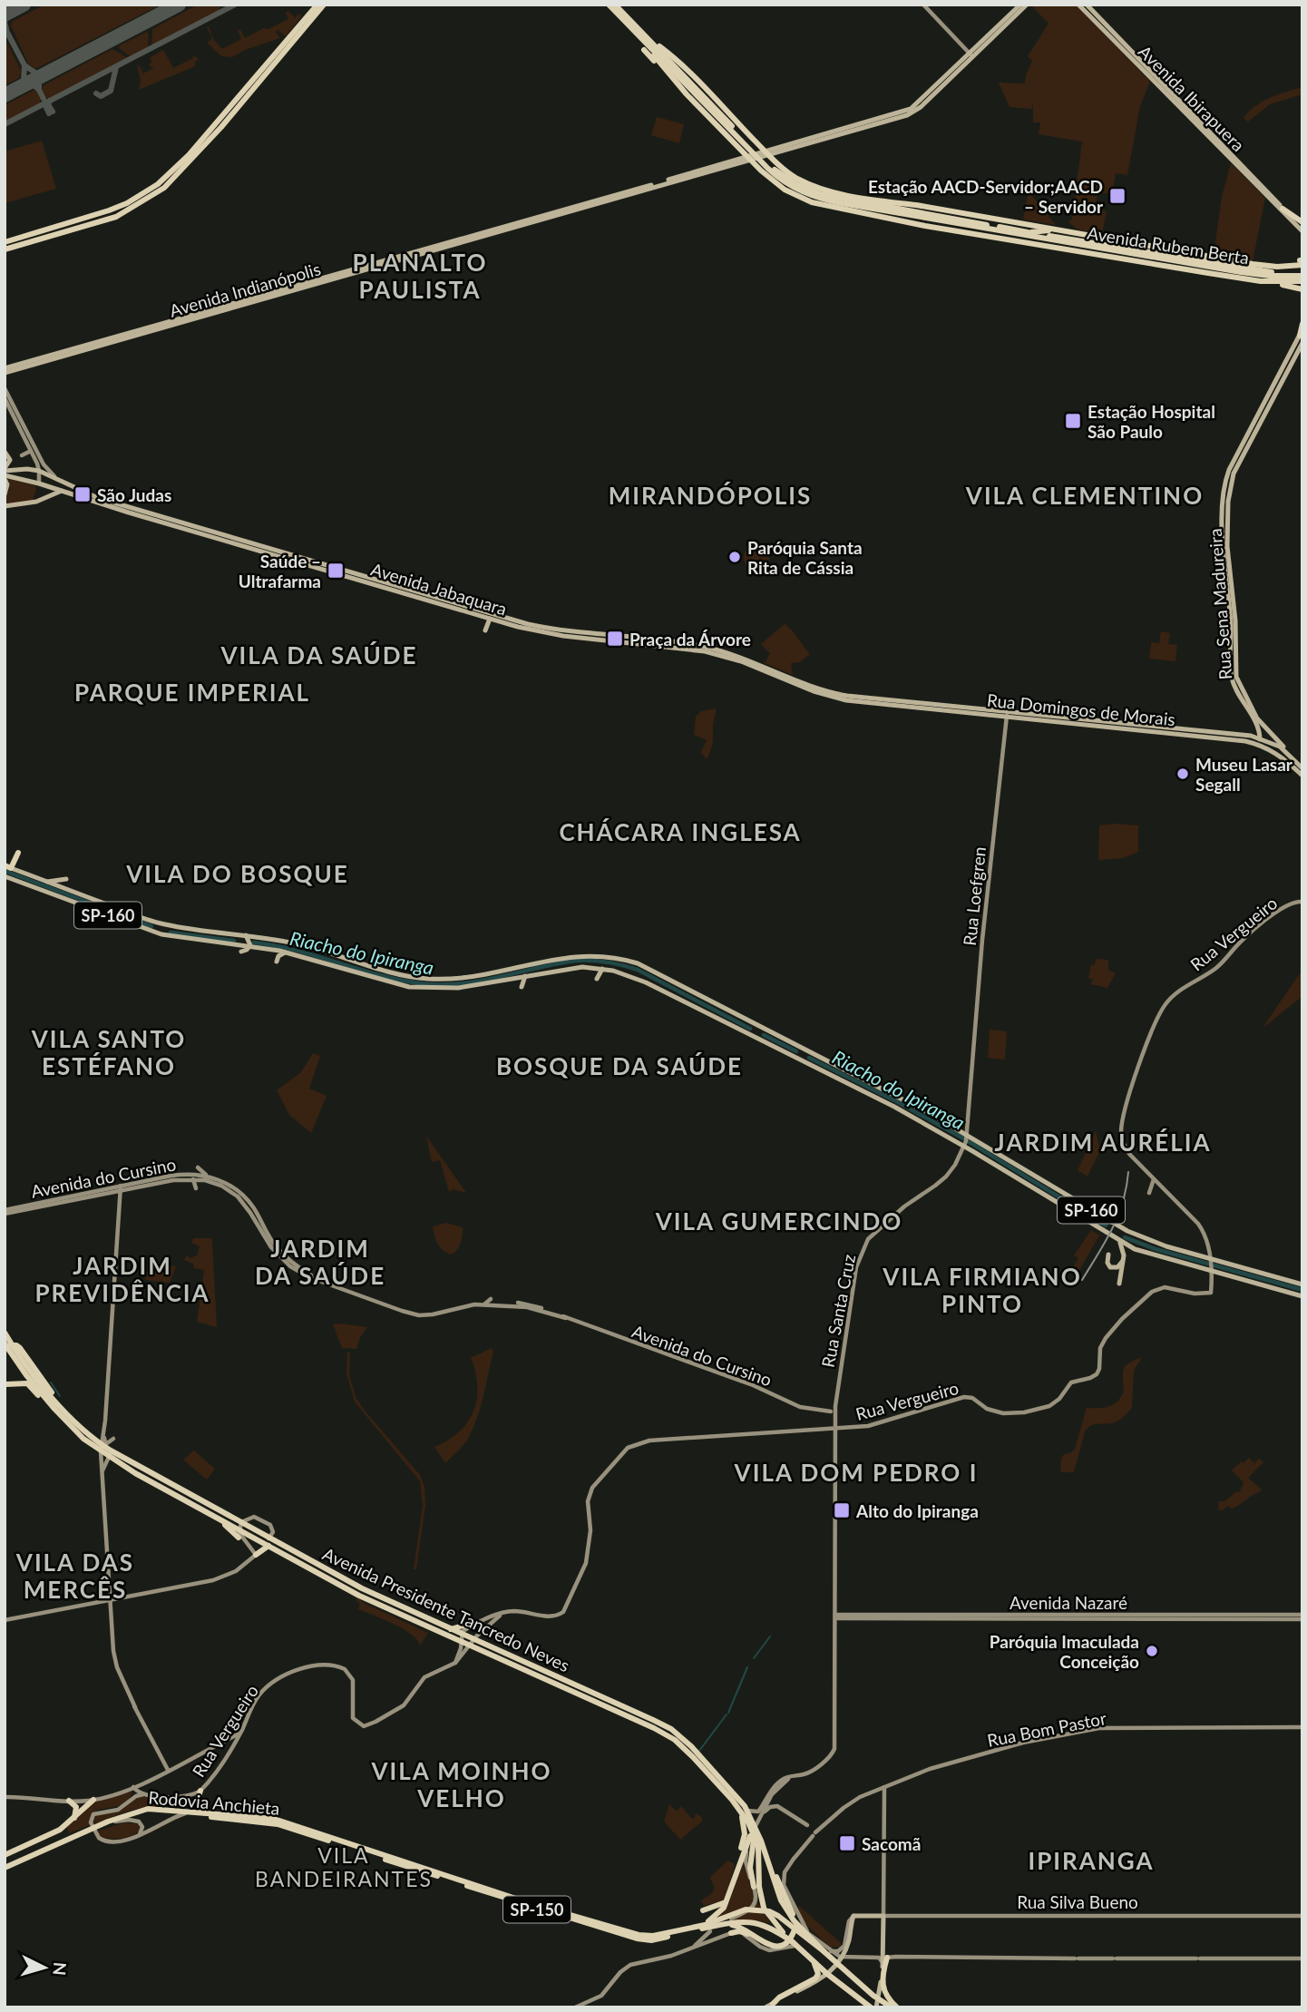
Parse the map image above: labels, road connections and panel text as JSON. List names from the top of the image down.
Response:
{
  "streets": {
    "highway": [
      "Avenida Rubem Berta",
      "Avenida Presidente Tancredo Neves",
      "Rodovia Anchieta",
      "SP-150"
    ],
    "main road": [
      "Avenida Ibirapuera",
      "Avenida Indianópolis",
      "Avenida Jabaquara",
      "Rua Sena Madureira",
      "Rua Domingos de Morais",
      "Rua Loefgren",
      "SP-160",
      "Rua Vergueiro",
      "Avenida do Cursino",
      "Rua Santa Cruz",
      "Avenida Nazaré",
      "Rua Bom Pastor",
      "Rua Silva Bueno"
    ]
  },
  "crossings": [
    ["Avenida Rubem Berta", "Avenida Indianópolis"],
    ["Avenida Jabaquara", "Rua Domingos de Morais"],
    ["Rua Sena Madureira", "Rua Domingos de Morais"],
    ["Rua Domingos de Morais", "Rua Loefgren"],
    ["Rua Loefgren", "Rua Santa Cruz"],
    ["SP-160", "Rua Vergueiro"],
    ["Rua Vergueiro", "Rua Santa Cruz"],
    ["Rua Vergueiro", "Avenida Presidente Tancredo Neves"],
    ["Rua Santa Cruz", "Avenida Nazaré"]
  ],
  "districts": [
    "PLANALTO PAULISTA",
    "MIRANDÓPOLIS",
    "VILA CLEMENTINO",
    "VILA DA SAÚDE",
    "PARQUE IMPERIAL",
    "CHÁCARA INGLESA",
    "VILA DO BOSQUE",
    "VILA SANTO ESTÉFANO",
    "BOSQUE DA SAÚDE",
    "JARDIM AURÉLIA",
    "VILA GUMERCINDO",
    "JARDIM DA SAÚDE",
    "JARDIM PREVIDÊNCIA",
    "VILA FIRMIANO PINTO",
    "VILA DOM PEDRO I",
    "VILA DAS MERCÊS",
    "VILA MOINHO VELHO",
    "VILA BANDEIRANTES",
    "IPIRANGA"
  ],
  "water": ["Riacho do Ipiranga"],
  "places": {
    "transit": [
      "Estação AACD-Servidor;AACD – Servidor",
      "Estação Hospital São Paulo",
      "São Judas",
      "Saúde – Ultrafarma",
      "Praça da Árvore",
      "Alto do Ipiranga",
      "Sacomã"
    ],
    "other": ["Paróquia Santa Rita de Cássia", "Museu Lasar Segall", "Paróquia Imaculada Conceição"]
  },
  "north": "right"
}
